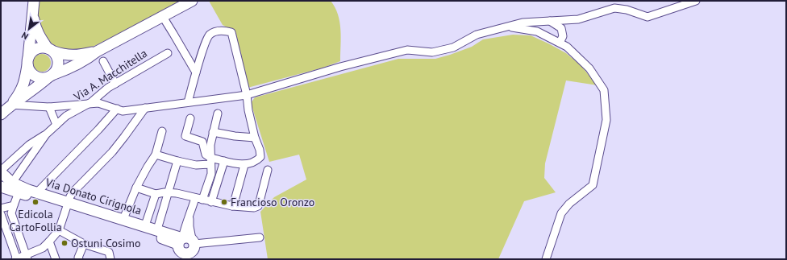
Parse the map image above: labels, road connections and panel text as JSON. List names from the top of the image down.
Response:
{
  "streets": {
    "main road": ["Via Donato Cirignola"],
    "street": ["Via A. Macchitella"]
  },
  "places": ["Edicola CartoFollia", "Francioso Oronzo", "Ostuni Cosimo"],
  "north": "bottom left"
}
